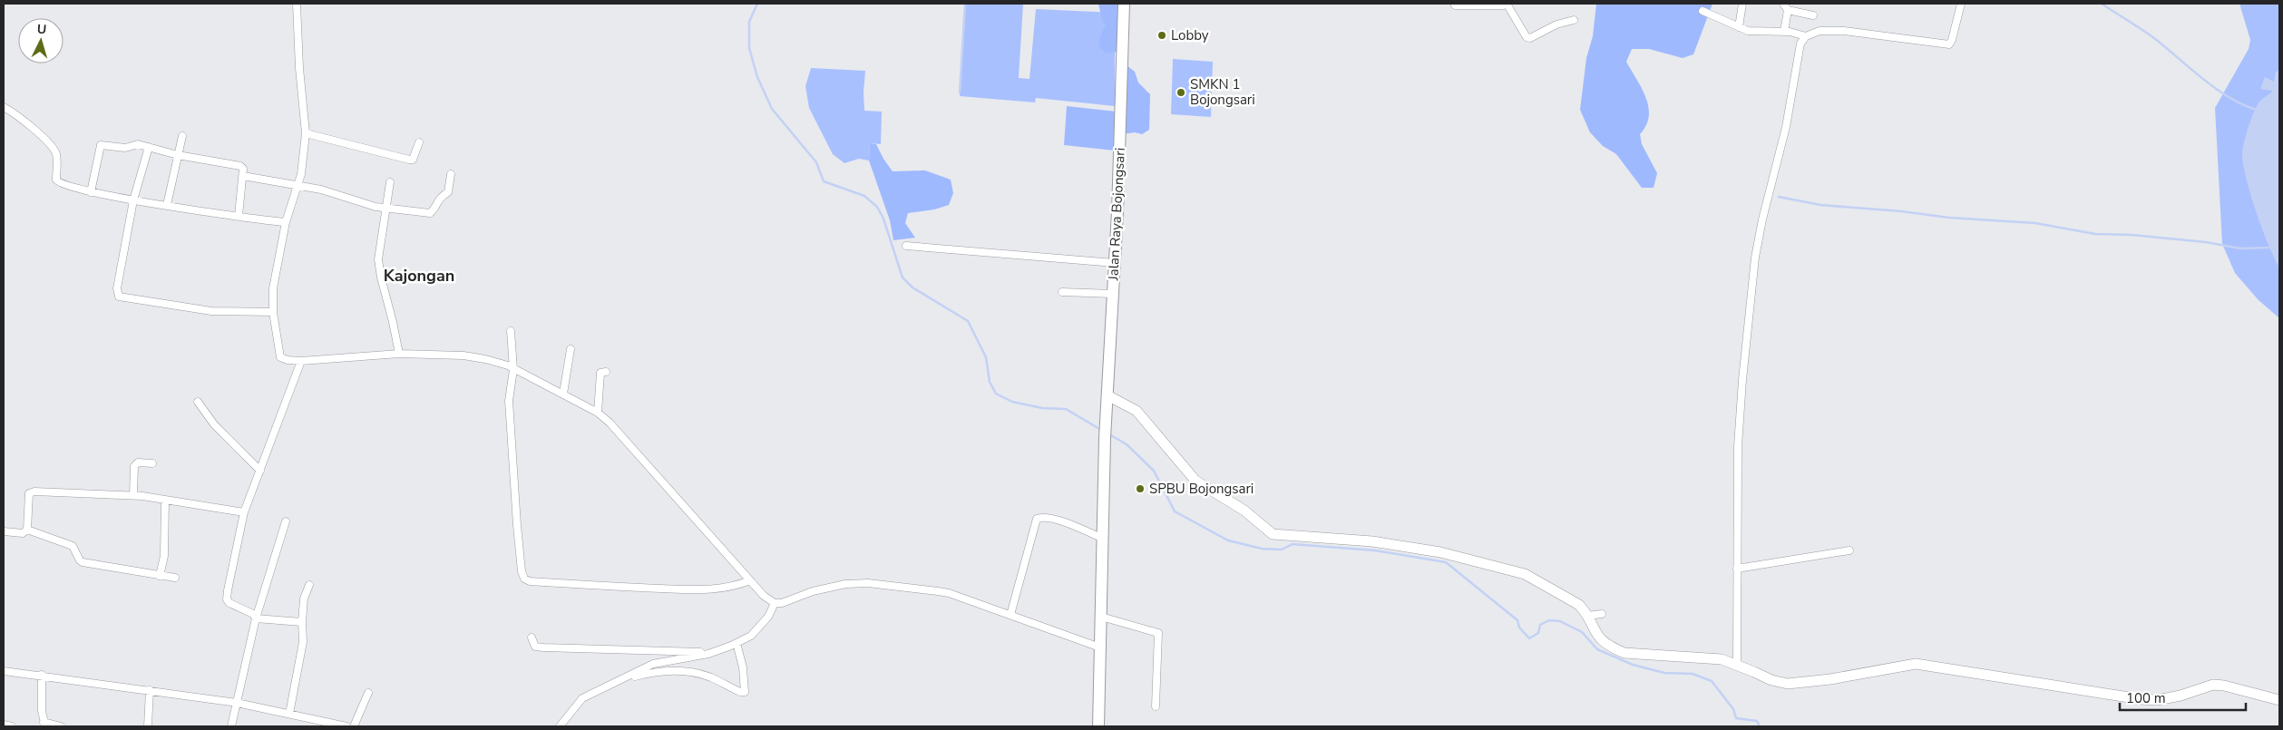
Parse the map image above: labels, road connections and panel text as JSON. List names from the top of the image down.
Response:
{
  "streets": {
    "main road": ["Jalan Raya Bojongsari"]
  },
  "districts": ["Kajongan"],
  "places": ["Lobby", "SMKN 1 Bojongsari", "SPBU Bojongsari"],
  "scale_bar": "100 m",
  "north": "top"
}
